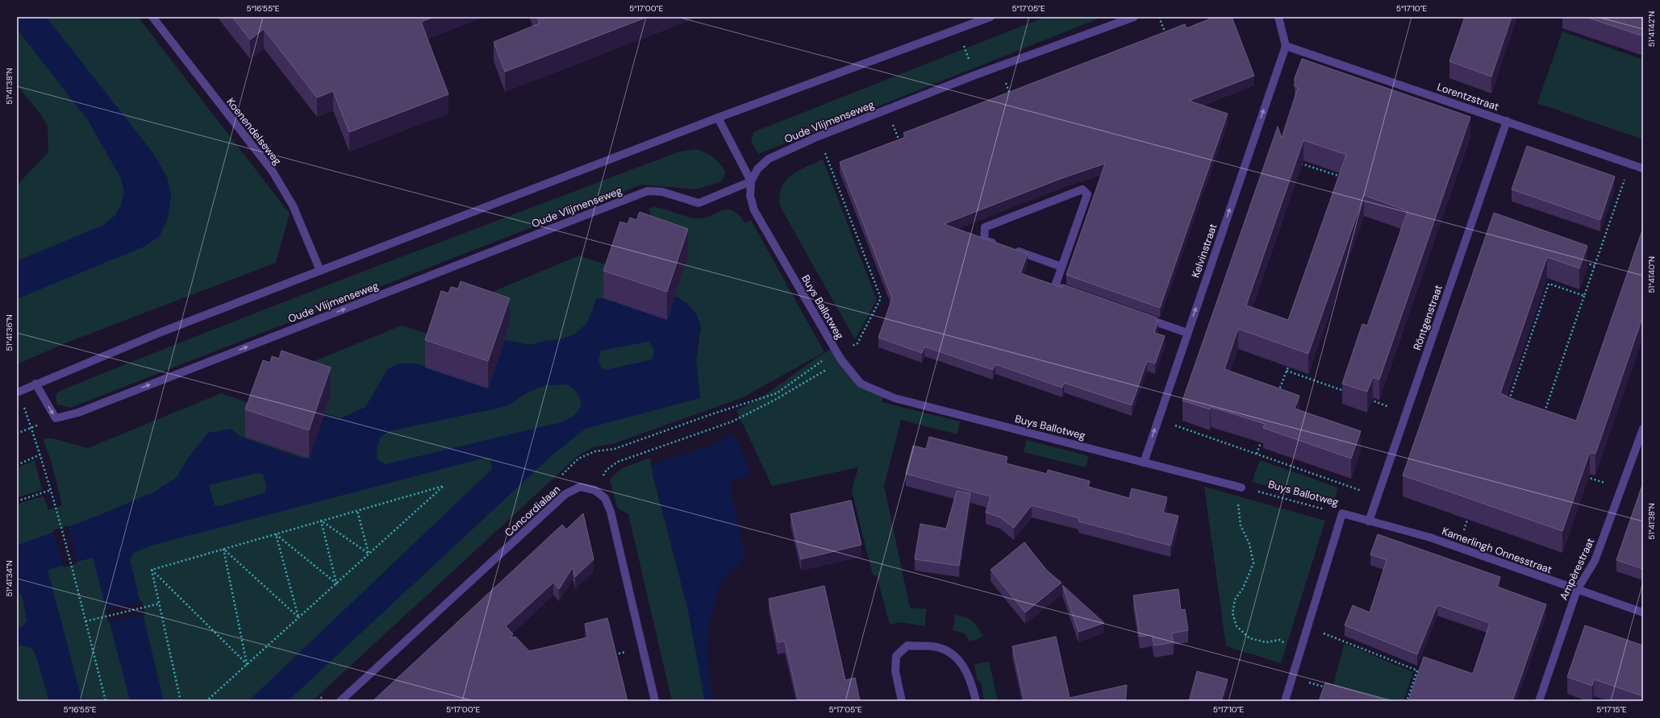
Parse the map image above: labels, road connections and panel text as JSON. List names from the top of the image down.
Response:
{
  "streets": {
    "street": [
      "Lorentzstraat",
      "Oude Vlijmenseweg",
      "Koenendelseweg",
      "Kelvinstraat",
      "Buys Ballotweg",
      "Röntgenstraat",
      "Concordialaan",
      "Kamerlingh Onnesstraat",
      "Ampèrestraat"
    ]
  },
  "crossings": [
    ["Lorentzstraat", "Kelvinstraat"],
    ["Lorentzstraat", "Röntgenstraat"],
    ["Oude Vlijmenseweg", "Buys Ballotweg"],
    ["Kelvinstraat", "Buys Ballotweg"],
    ["Buys Ballotweg", "Röntgenstraat"],
    ["Buys Ballotweg", "Kamerlingh Onnesstraat"],
    ["Röntgenstraat", "Kamerlingh Onnesstraat"],
    ["Kamerlingh Onnesstraat", "Ampèrestraat"]
  ],
  "one_way": ["Kelvinstraat"],
  "coordinates": [
    "5°16'55\"E",
    "5°17'00\"E",
    "5°17'05\"E",
    "5°17'10\"E",
    "51°41'42\"N",
    "51°41'38\"N",
    "51°41'40\"N",
    "51°41'36\"N",
    "51°41'34\"N",
    "5°17'15\"E"
  ]
}
